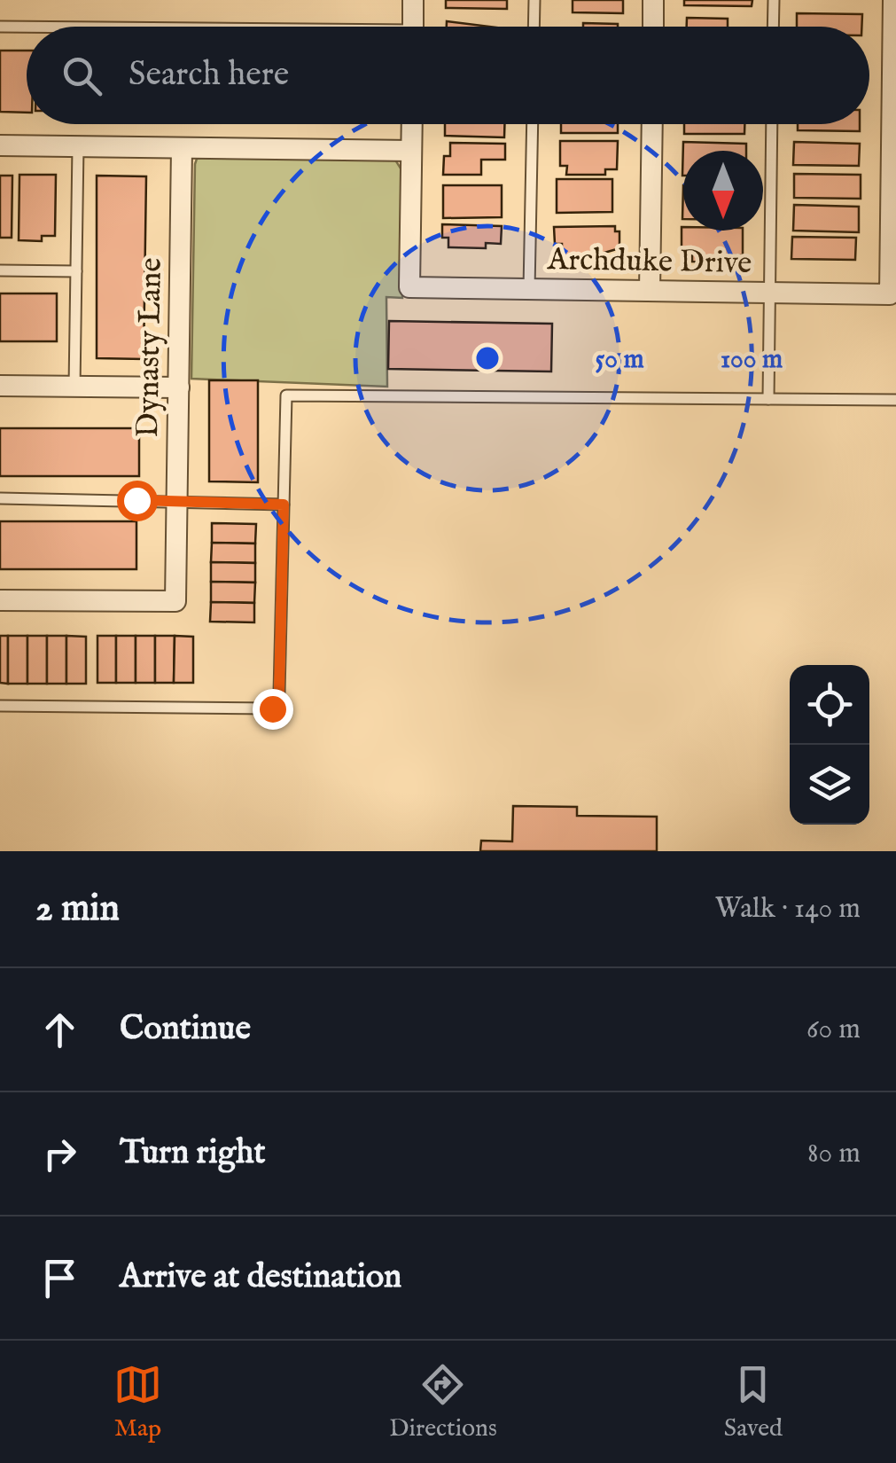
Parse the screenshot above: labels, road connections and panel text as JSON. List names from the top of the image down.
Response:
{
  "streets": {
    "street": ["Archduke Drive", "Dynasty Lane"]
  },
  "north": "bottom",
  "page": {
    "search": "Search here",
    "heading": ["2 min", "Walk · 140 m"],
    "list": [
      ["Continue", "60 m"],
      ["Turn right", "80 m"],
      "Arrive at destination"
    ],
    "nav": ["Map", "Directions", "Saved"]
  },
  "rings": ["50 m", "100 m"]
}
